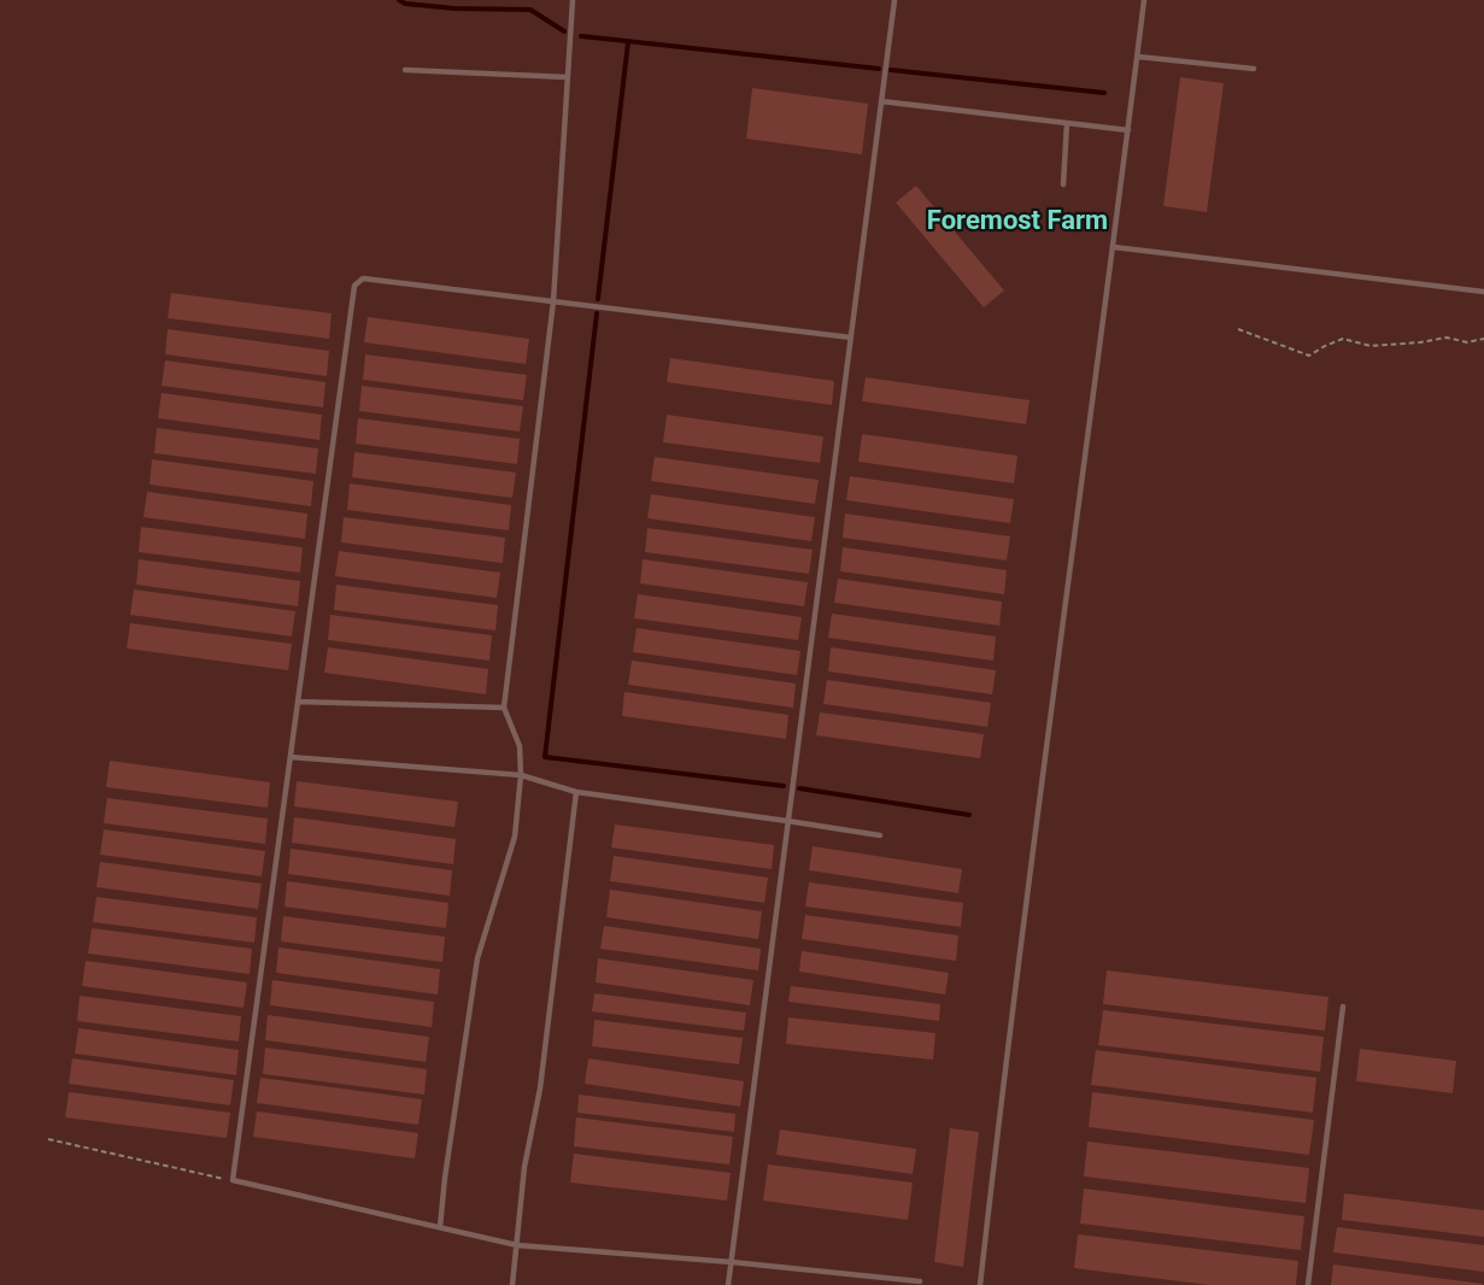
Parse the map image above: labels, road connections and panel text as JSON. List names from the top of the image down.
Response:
{
  "districts": ["Foremost Farm"]
}
